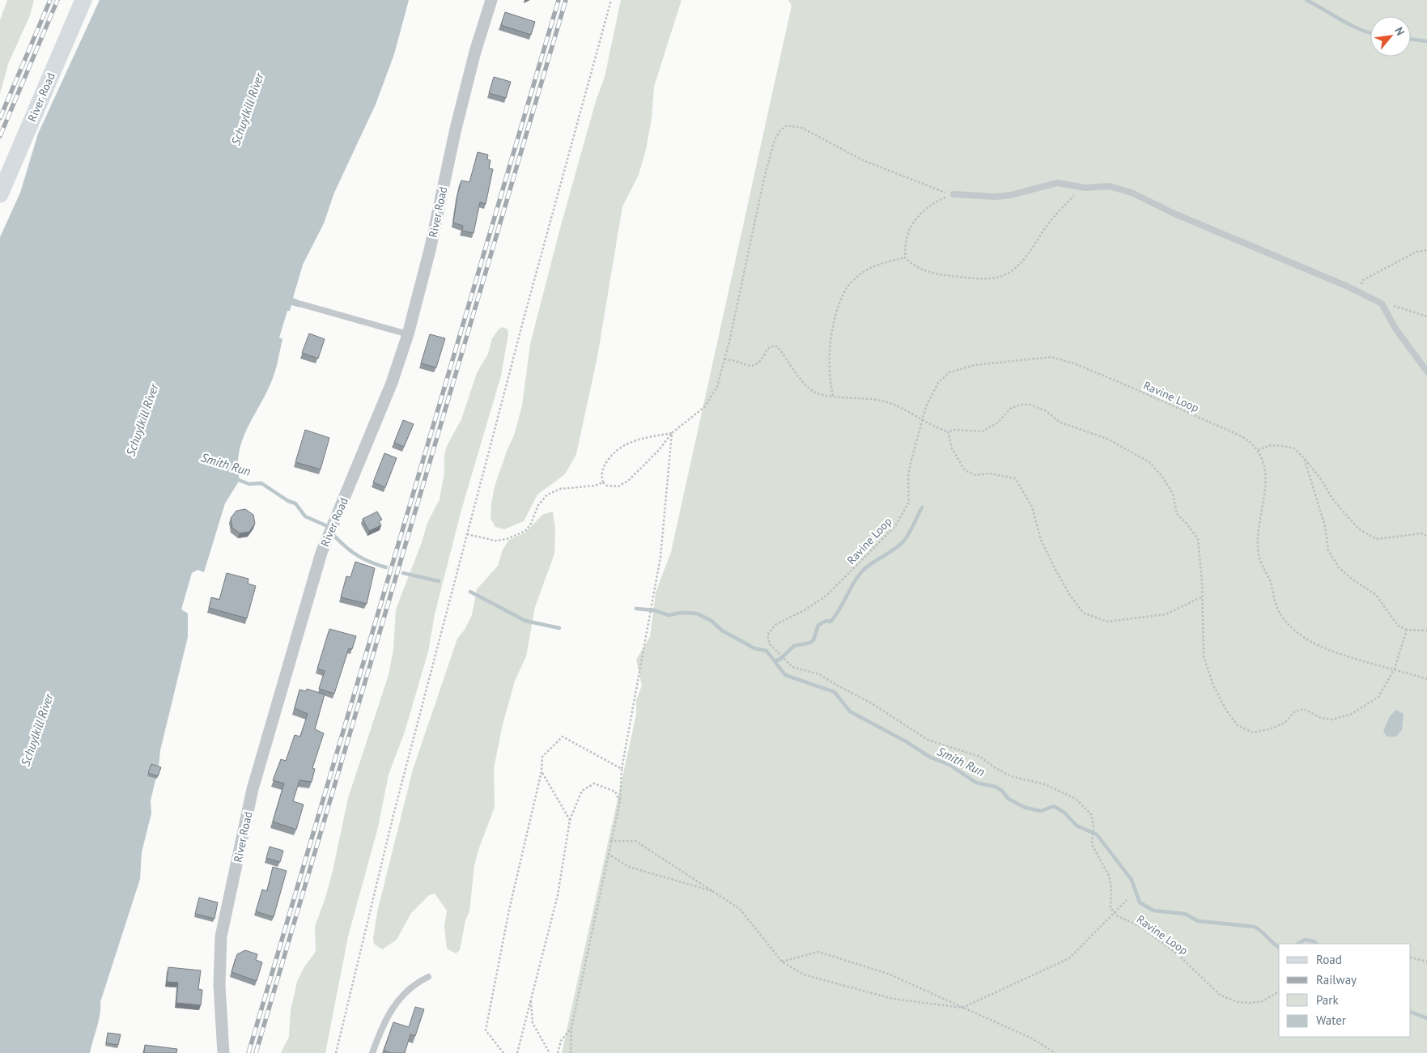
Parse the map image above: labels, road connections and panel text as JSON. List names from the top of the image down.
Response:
{
  "streets": {
    "street": ["River Road"],
    "path": ["Ravine Loop"]
  },
  "water": ["Schuylkill River", "Smith Run"],
  "legend": [
    "Road",
    "Railway",
    "Park",
    "Water"
  ],
  "north": "top right"
}
